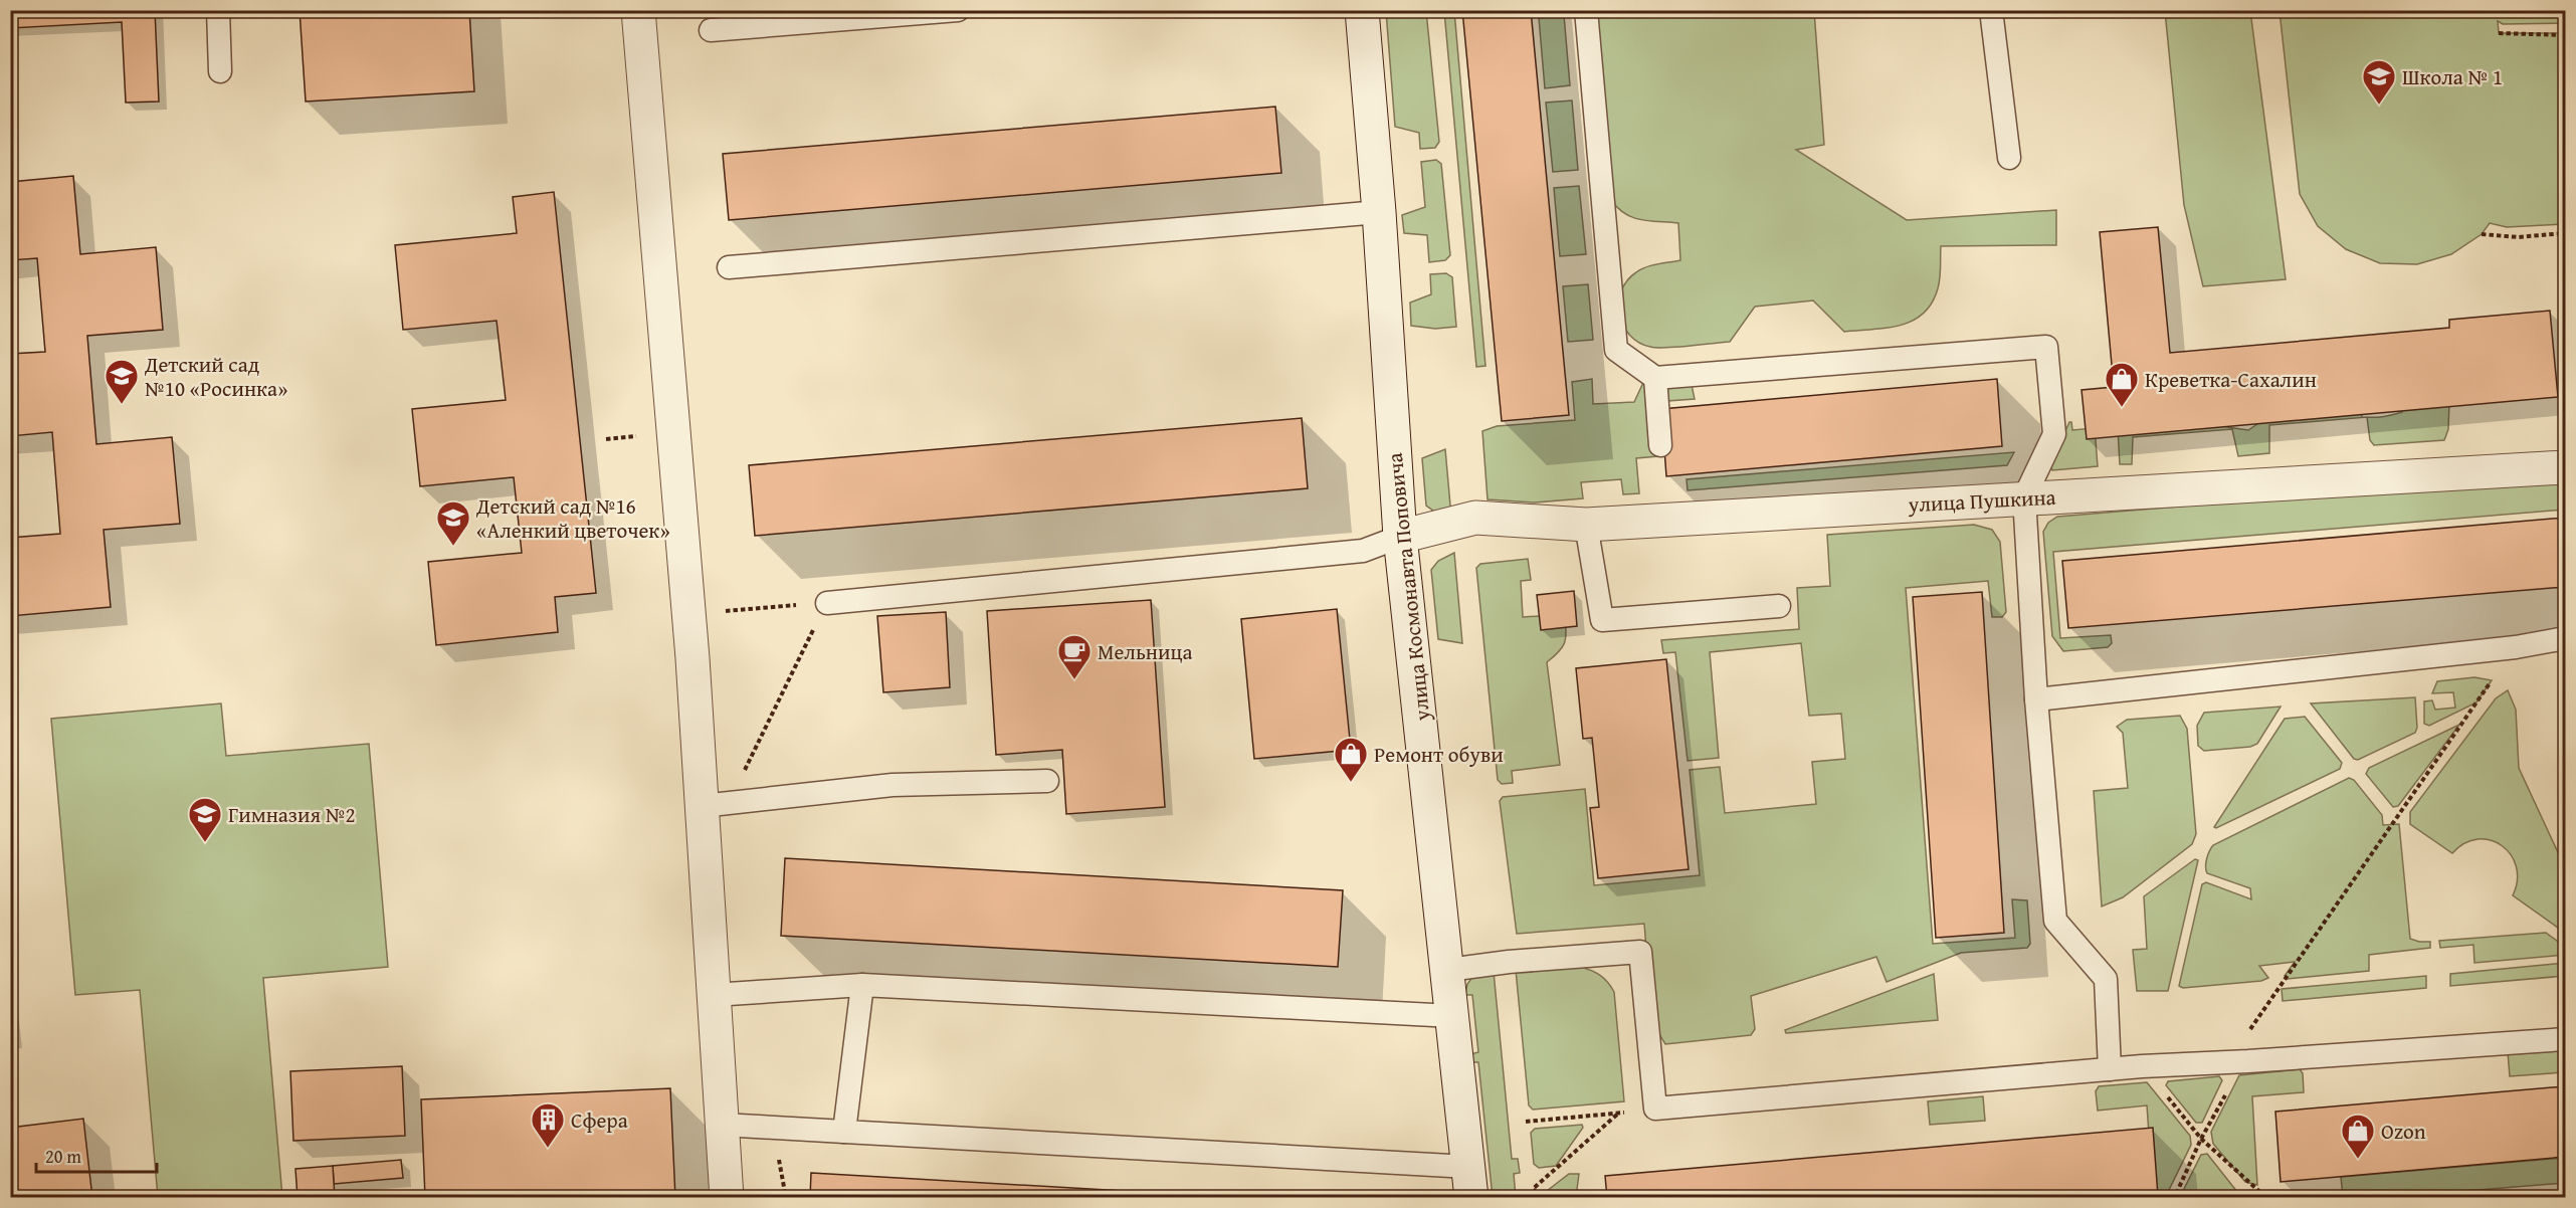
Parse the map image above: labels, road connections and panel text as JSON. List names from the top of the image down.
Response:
{
  "streets": {
    "street": ["улица Пушкина", "улица Космонавта Поповича"]
  },
  "crossings": [
    ["улица Пушкина", "улица Космонавта Поповича"]
  ],
  "places": {
    "school or university": [
      "Школа № 1",
      "Детский сад №10 «Росинка»",
      "Детский сад №16 «Аленкий цветочек»",
      "Гимназия №2"
    ],
    "shop": ["Креветка-Сахалин", "Ремонт обуви", "Ozon"],
    "cafe": ["Мельница"],
    "building": ["Сфера"]
  },
  "scale_bar": "20 m"
}
